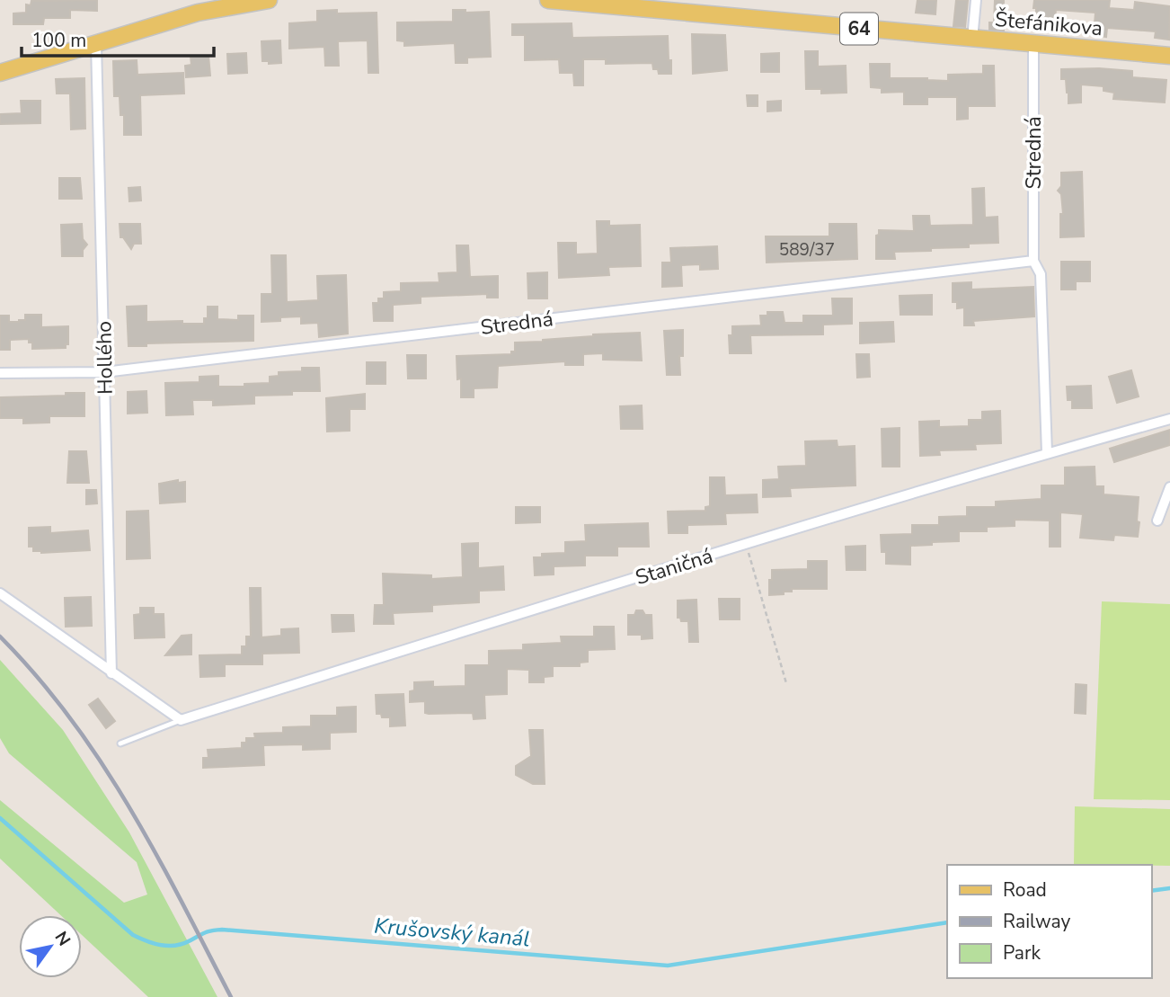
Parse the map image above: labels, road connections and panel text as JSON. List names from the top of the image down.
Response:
{
  "streets": {
    "main road": ["Štefánikova", "64"],
    "street": ["Stredná", "Hollého", "Staničná"]
  },
  "crossings": [
    ["Štefánikova", "Stredná"],
    ["Stredná", "Hollého"],
    ["Stredná", "Staničná"]
  ],
  "water": ["Krušovský kanál"],
  "house_numbers": ["589/37"],
  "legend": ["Road", "Railway", "Park"],
  "scale_bar": "100 m",
  "north": "top right"
}
